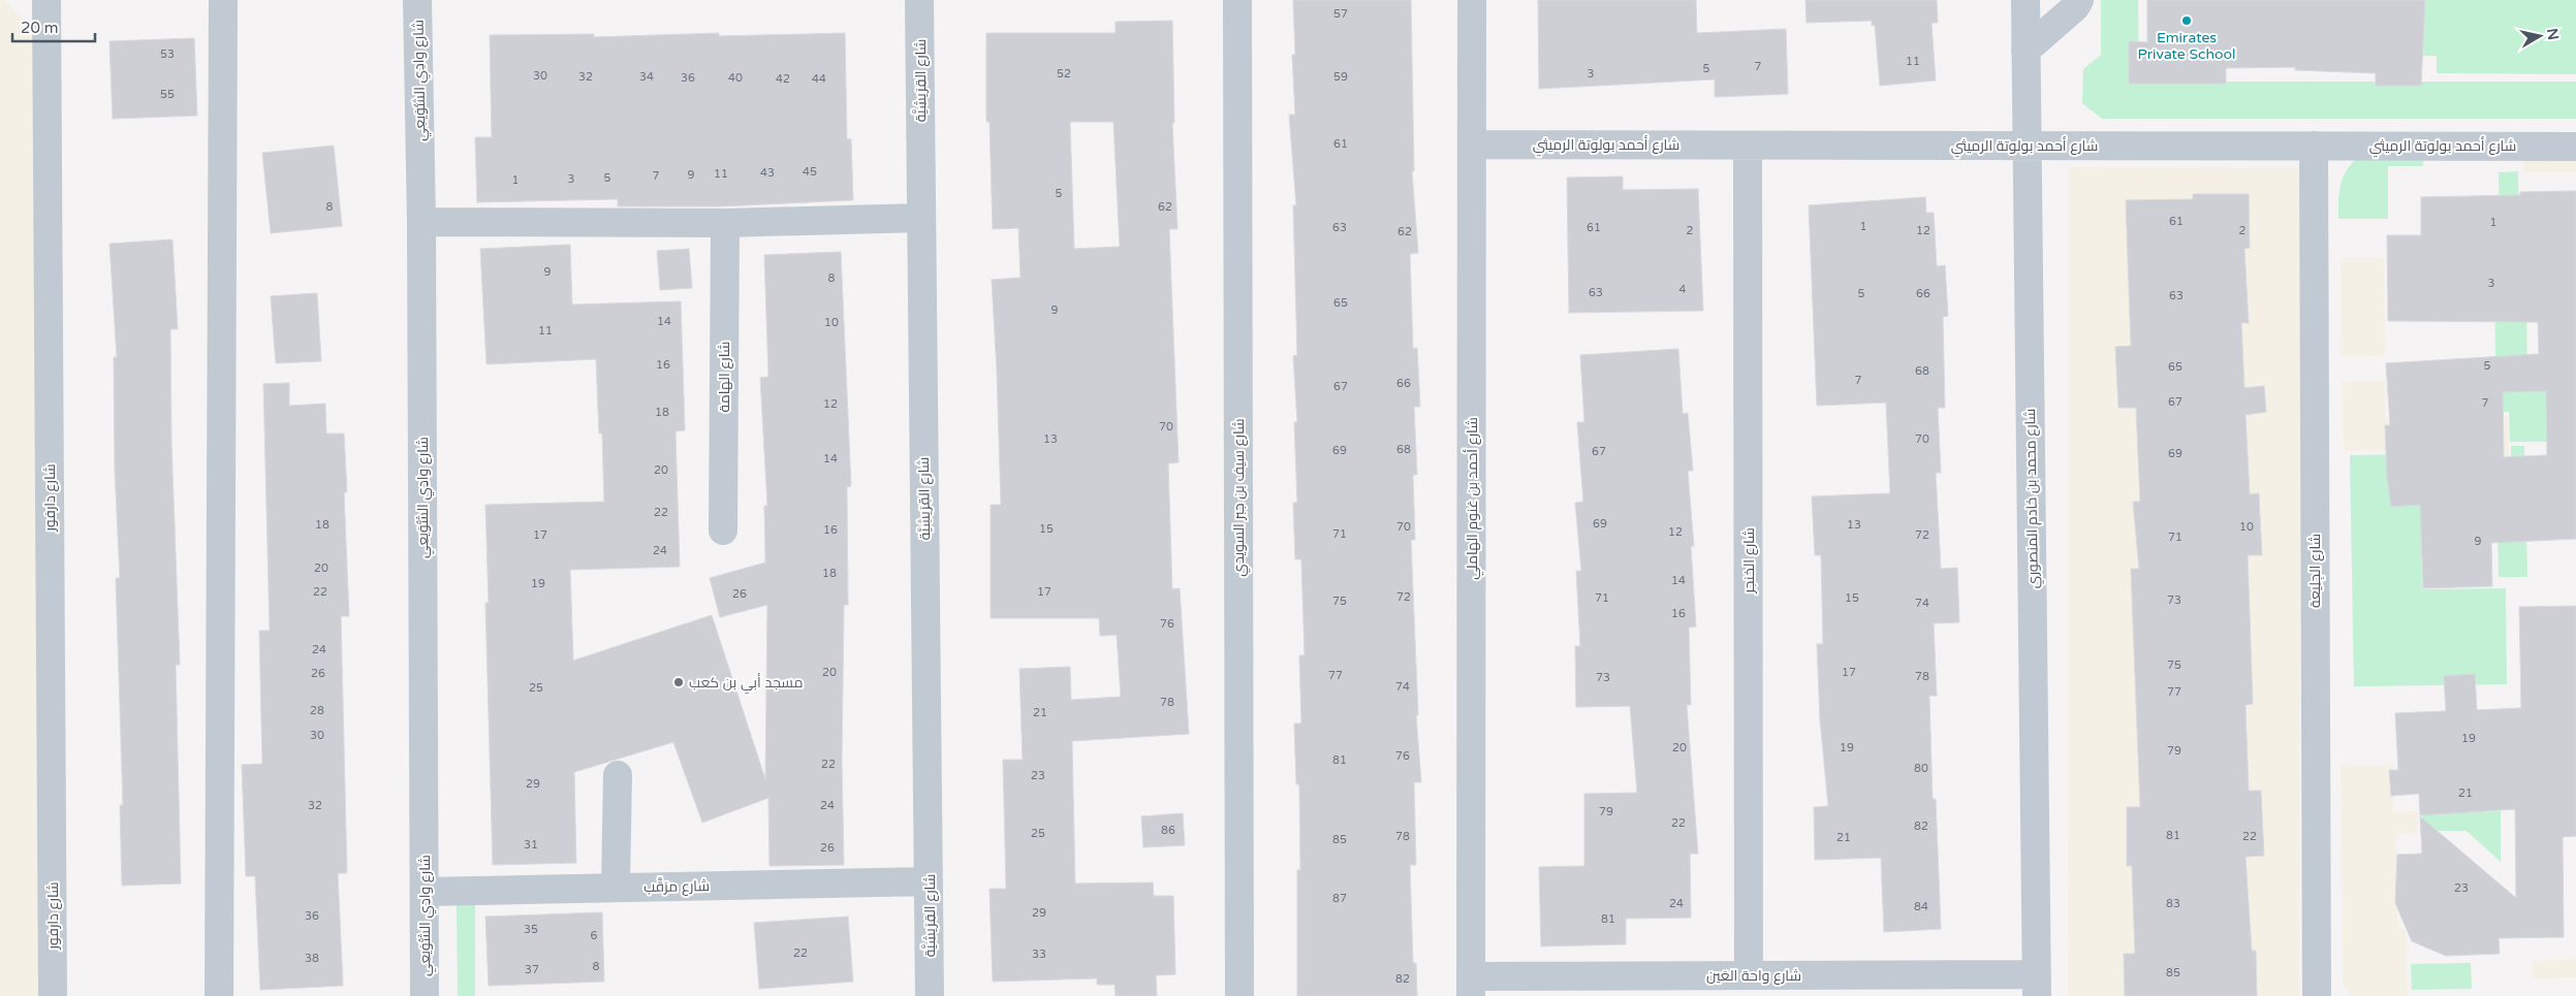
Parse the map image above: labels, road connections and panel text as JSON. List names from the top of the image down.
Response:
{
  "streets": {
    "street": [
      "شارع وادِي الشُّوَيعِي",
      "شارع القِرَيشِيَّة",
      "شارع أحمد بولوتة الرميثي",
      "شارع الهامة",
      "شارع دارفور",
      "شارع سيف بن جبر السويدي",
      "شارع أحمد بن غنوم الهاملي",
      "شارع محمد بن خادم المنصوري",
      "شارع الخنجر",
      "شارع الجِلِيعة",
      "شارع مرَقَّب",
      "شارع واحة العَين"
    ]
  },
  "crossings": [
    ["شارع وادِي الشُّوَيعِي", "شارع مرَقَّب"],
    ["شارع القِرَيشِيَّة", "شارع مرَقَّب"],
    ["شارع أحمد بولوتة الرميثي", "شارع أحمد بن غنوم الهاملي"],
    ["شارع أحمد بولوتة الرميثي", "شارع محمد بن خادم المنصوري"],
    ["شارع أحمد بولوتة الرميثي", "شارع الخنجر"],
    ["شارع أحمد بولوتة الرميثي", "شارع الجِلِيعة"],
    ["شارع أحمد بن غنوم الهاملي", "شارع واحة العَين"],
    ["شارع محمد بن خادم المنصوري", "شارع واحة العَين"],
    ["شارع الخنجر", "شارع واحة العَين"]
  ],
  "places": ["Emirates Private School", "مسجد أبي بن كعب"],
  "house_numbers": [
    "57",
    "53",
    "11",
    "7",
    "5",
    "52",
    "3",
    "30",
    "32",
    "34",
    "59",
    "36",
    "40",
    "42",
    "44",
    "55",
    "61",
    "45",
    "43",
    "11",
    "9",
    "7",
    "5",
    "3",
    "1",
    "5",
    "8",
    "62",
    "61",
    "1",
    "1",
    "63",
    "61",
    "2",
    "12",
    "2",
    "62",
    "9",
    "8",
    "3",
    "4",
    "63",
    "5",
    "66",
    "63",
    "65",
    "9",
    "14",
    "10",
    "11",
    "16",
    "5",
    "65",
    "68",
    "7",
    "66",
    "67",
    "67",
    "7",
    "12",
    "18",
    "70",
    "13",
    "70",
    "68",
    "69",
    "67",
    "69",
    "14",
    "20",
    "22",
    "69",
    "18",
    "13",
    "70",
    "10",
    "15",
    "16",
    "12",
    "71",
    "17",
    "72",
    "71",
    "9",
    "24",
    "20",
    "18",
    "14",
    "19",
    "22",
    "17",
    "26",
    "72",
    "71",
    "15",
    "73",
    "75",
    "74",
    "16",
    "76",
    "24",
    "75",
    "20",
    "17",
    "26",
    "77",
    "78",
    "73",
    "74",
    "25",
    "77",
    "78",
    "28",
    "21",
    "30",
    "19",
    "20",
    "19",
    "79",
    "76",
    "81",
    "22",
    "80",
    "23",
    "29",
    "21",
    "32",
    "24",
    "79",
    "22",
    "82",
    "86",
    "25",
    "81",
    "78",
    "22",
    "21",
    "85",
    "31",
    "26",
    "23",
    "87",
    "24",
    "83",
    "84",
    "29",
    "36",
    "81",
    "35",
    "6",
    "22",
    "33",
    "38",
    "8",
    "37",
    "85",
    "82"
  ],
  "scale_bar": "20 m",
  "north": "right"
}
